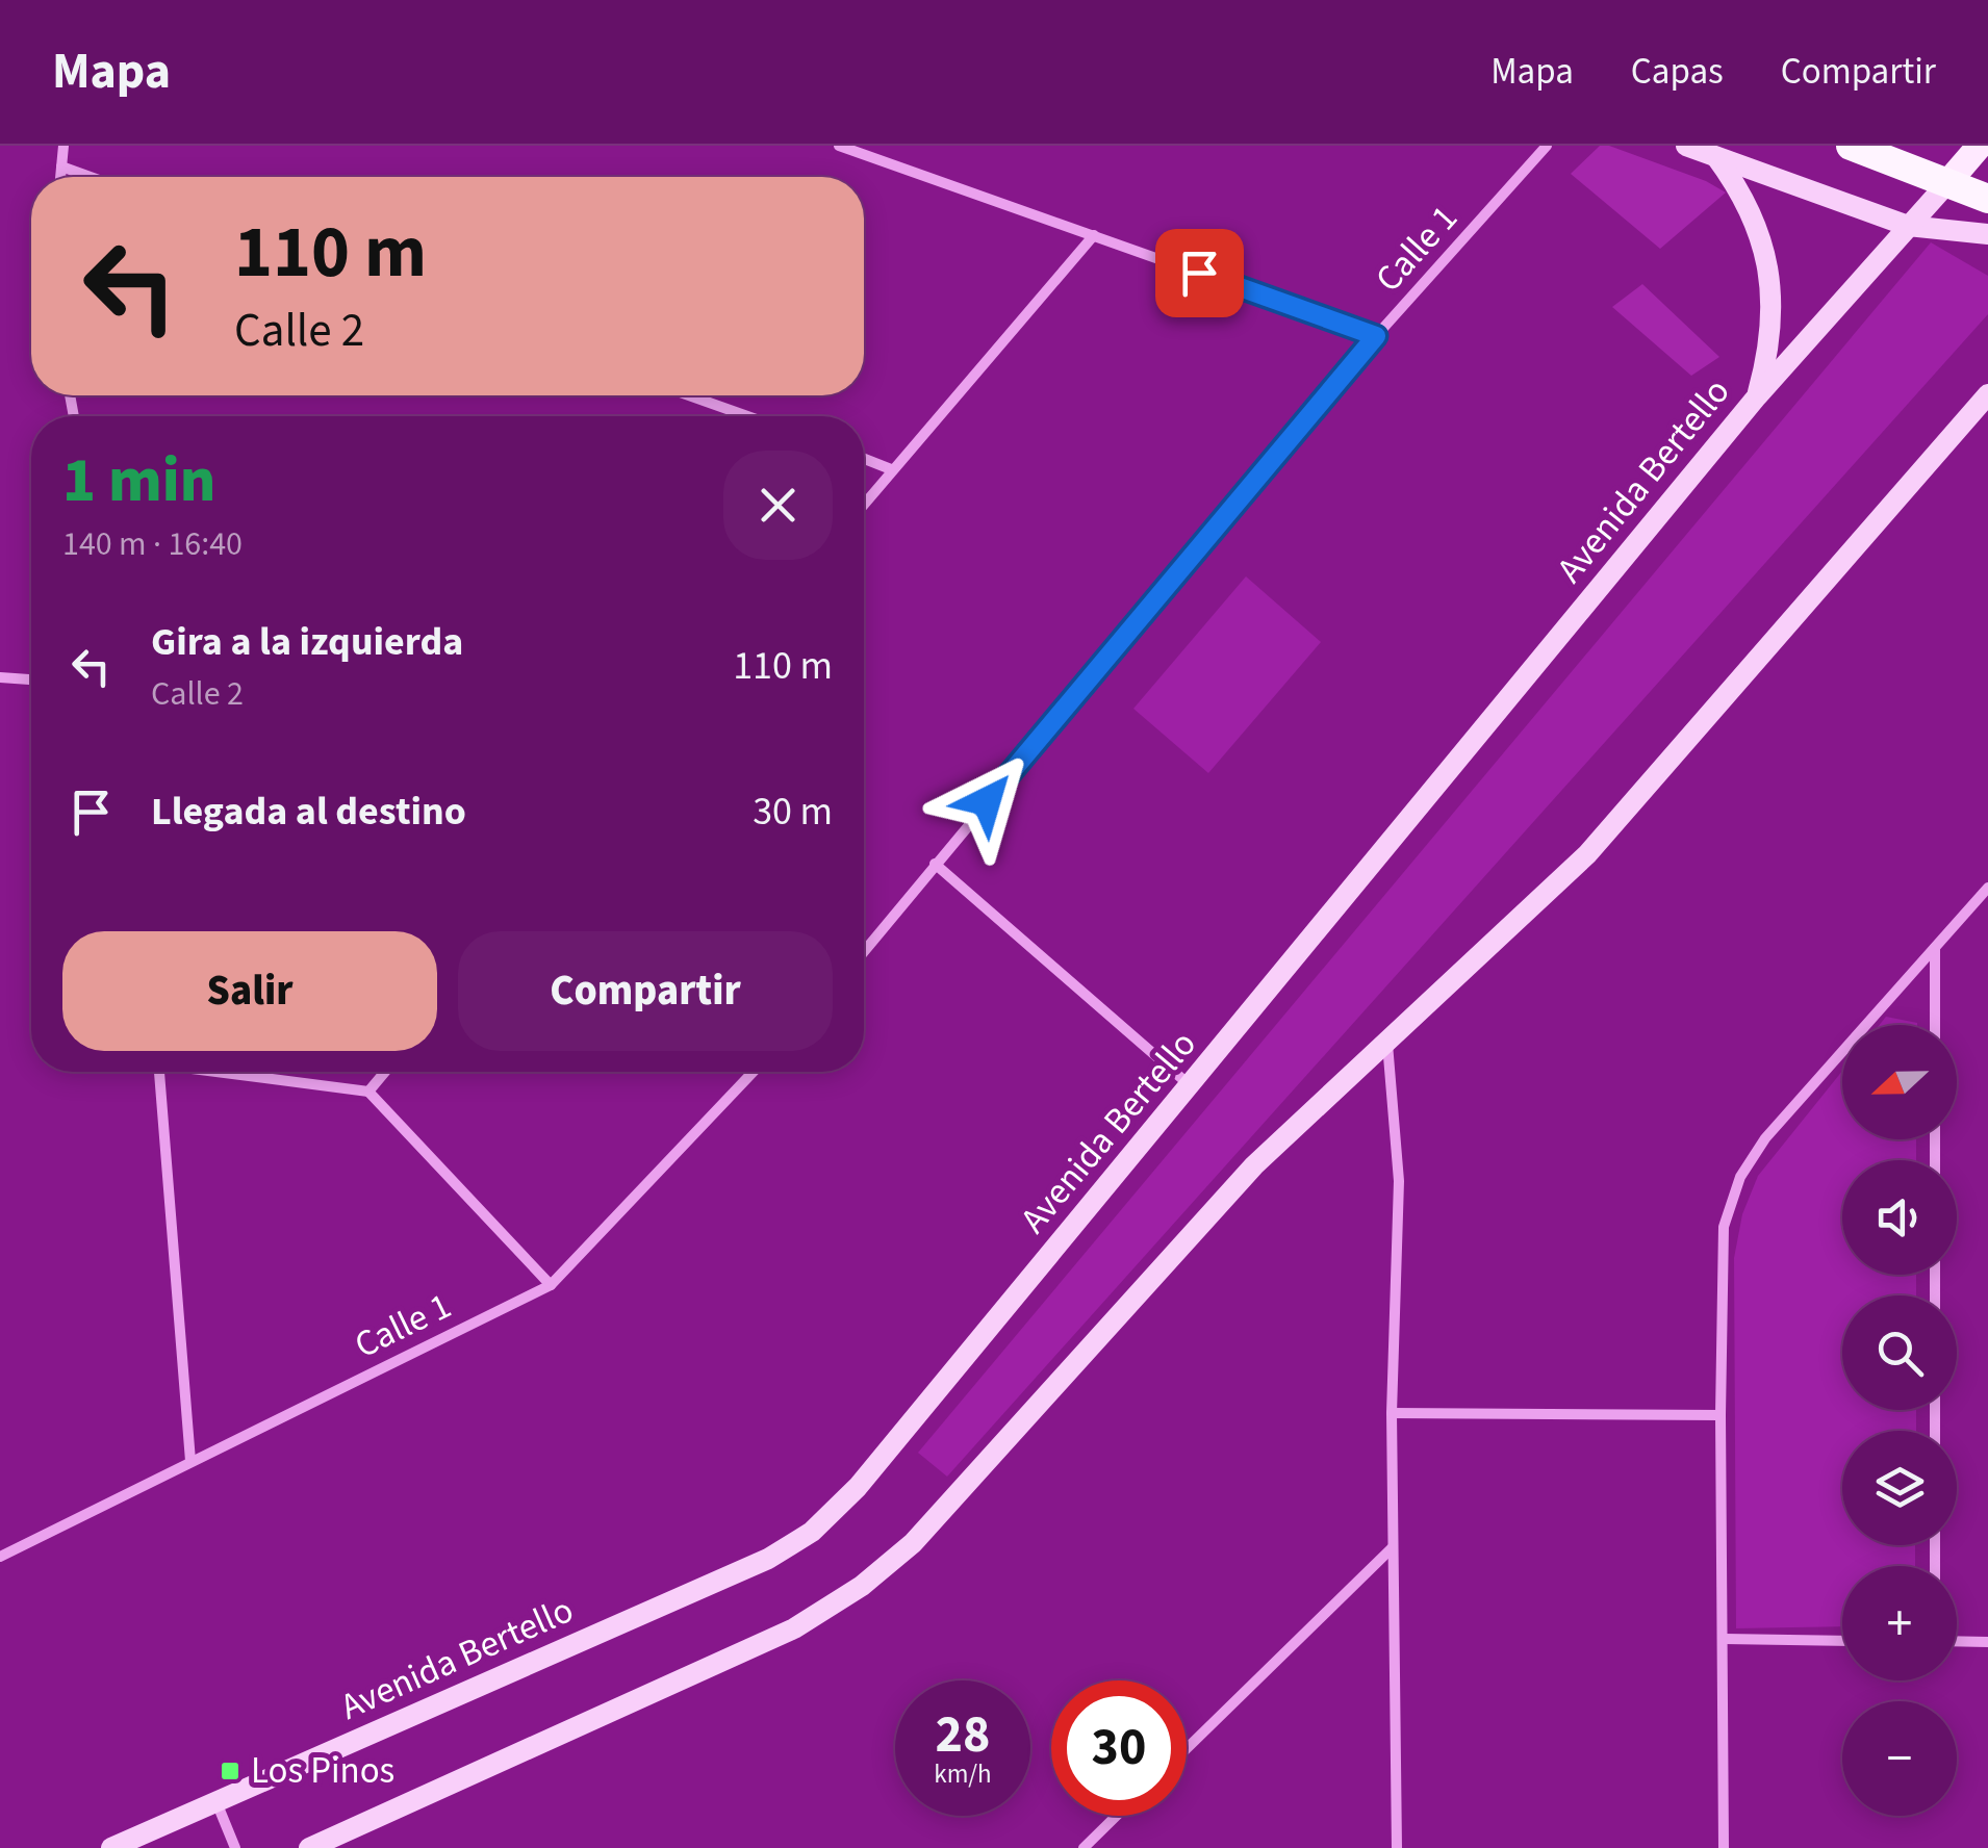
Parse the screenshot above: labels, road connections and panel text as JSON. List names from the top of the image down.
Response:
{
  "streets": {
    "main road": ["Avenida Bertello"],
    "street": ["Calle 1"]
  },
  "places": {
    "transit": ["Los Pinos"]
  },
  "north": "left",
  "page": {
    "header": "Mapa",
    "nav": ["Mapa", "Capas", "Compartir"],
    "turn": ["110 m", "Calle 2"],
    "heading": ["1 min", "140 m · 16:40"],
    "list": [
      {
        "name": "Gira a la izquierda",
        "note": "Calle 2",
        "value": "110 m"
      },
      {
        "name": "Llegada al destino",
        "value": "30 m"
      }
    ],
    "buttons": ["Salir", "Compartir"],
    "map_buttons": ["+", "−"],
    "speed": "28 km/h",
    "limit": "30"
  }
}
